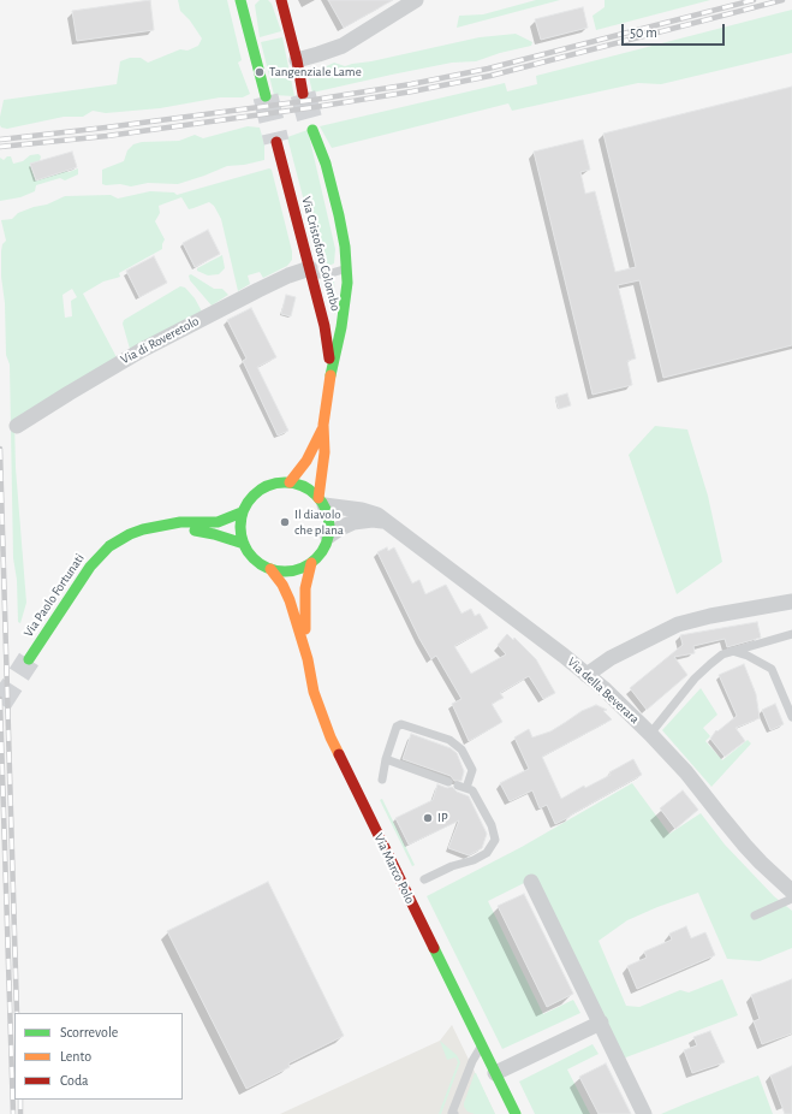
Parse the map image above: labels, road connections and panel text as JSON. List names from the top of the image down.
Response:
{
  "streets": {
    "main road": ["Via Cristoforo Colombo", "Via Paolo Fortunati", "Via Marco Polo"],
    "street": ["Via di Roveretolo", "Via della Beverara"]
  },
  "crossings": [
    ["Via Cristoforo Colombo", "Via di Roveretolo"],
    ["Via Cristoforo Colombo", "Via Paolo Fortunati"],
    ["Via Cristoforo Colombo", "Via della Beverara"],
    ["Via Cristoforo Colombo", "Via Marco Polo"],
    ["Via Paolo Fortunati", "Via della Beverara"],
    ["Via Paolo Fortunati", "Via Marco Polo"],
    ["Via della Beverara", "Via Marco Polo"]
  ],
  "places": ["Tangenziale Lame", "Il diavolo che plana", "IP"],
  "legend": ["Scorrevole", "Lento", "Coda"],
  "scale_bar": "50 m"
}
